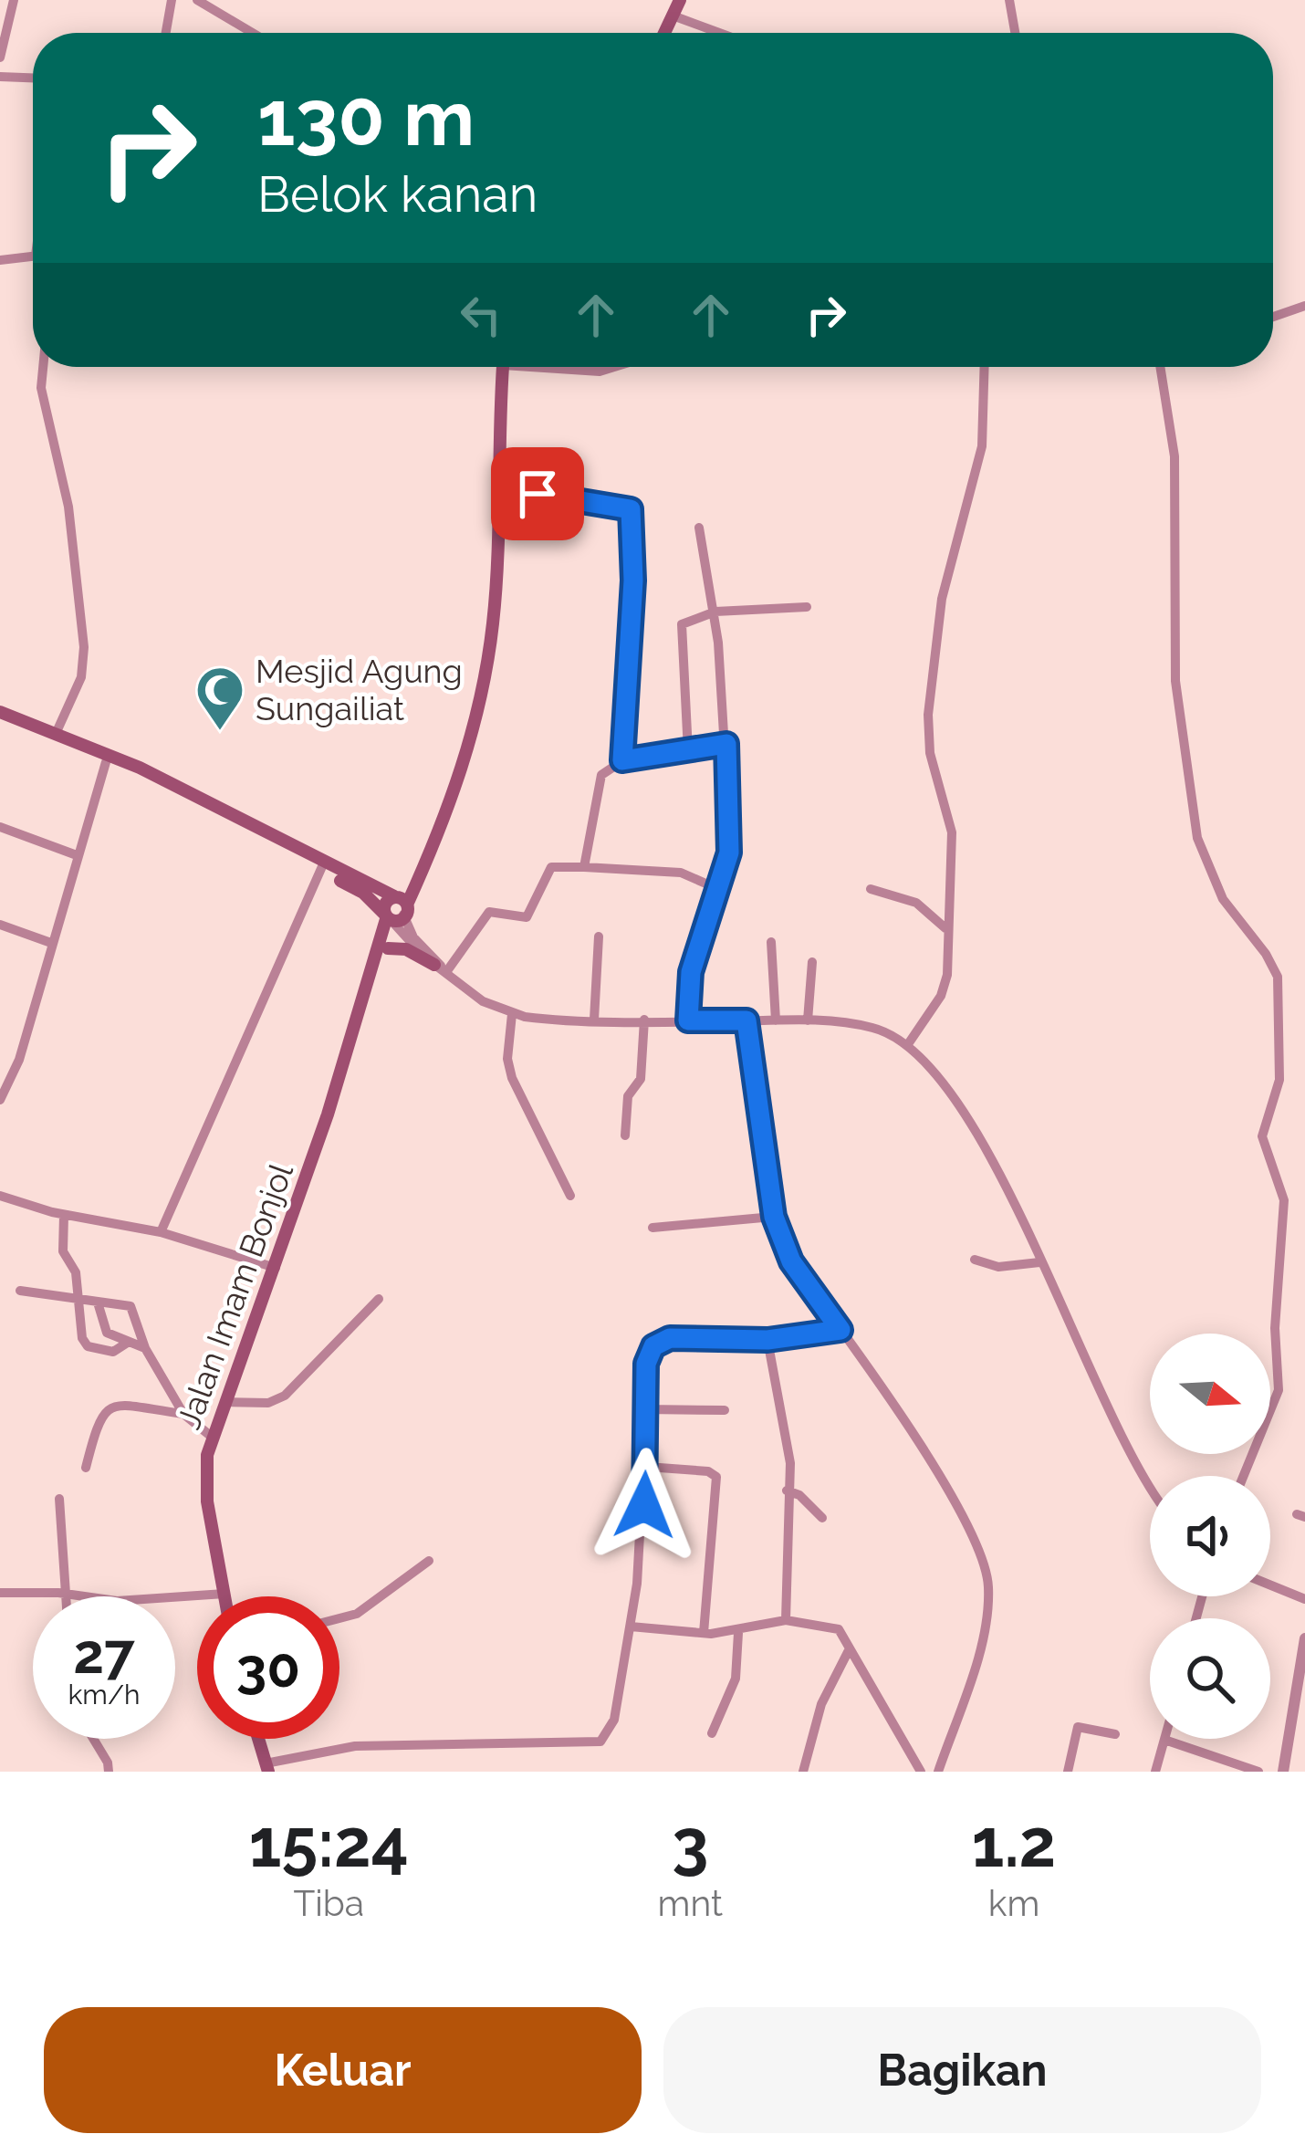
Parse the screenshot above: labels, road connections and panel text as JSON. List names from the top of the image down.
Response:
{
  "streets": {
    "main road": ["Jalan Imam Bonjol"]
  },
  "places": {
    "mosque": ["Mesjid Agung Sungailiat"]
  },
  "north": "right",
  "page": {
    "turn": ["130 m", "Belok kanan"],
    "speed": "27 km/h",
    "limit": "30",
    "eta": [
      "15:24",
      "Tiba",
      "3",
      "mnt",
      "1.2",
      "km"
    ],
    "buttons": ["Keluar", "Bagikan"]
  }
}
